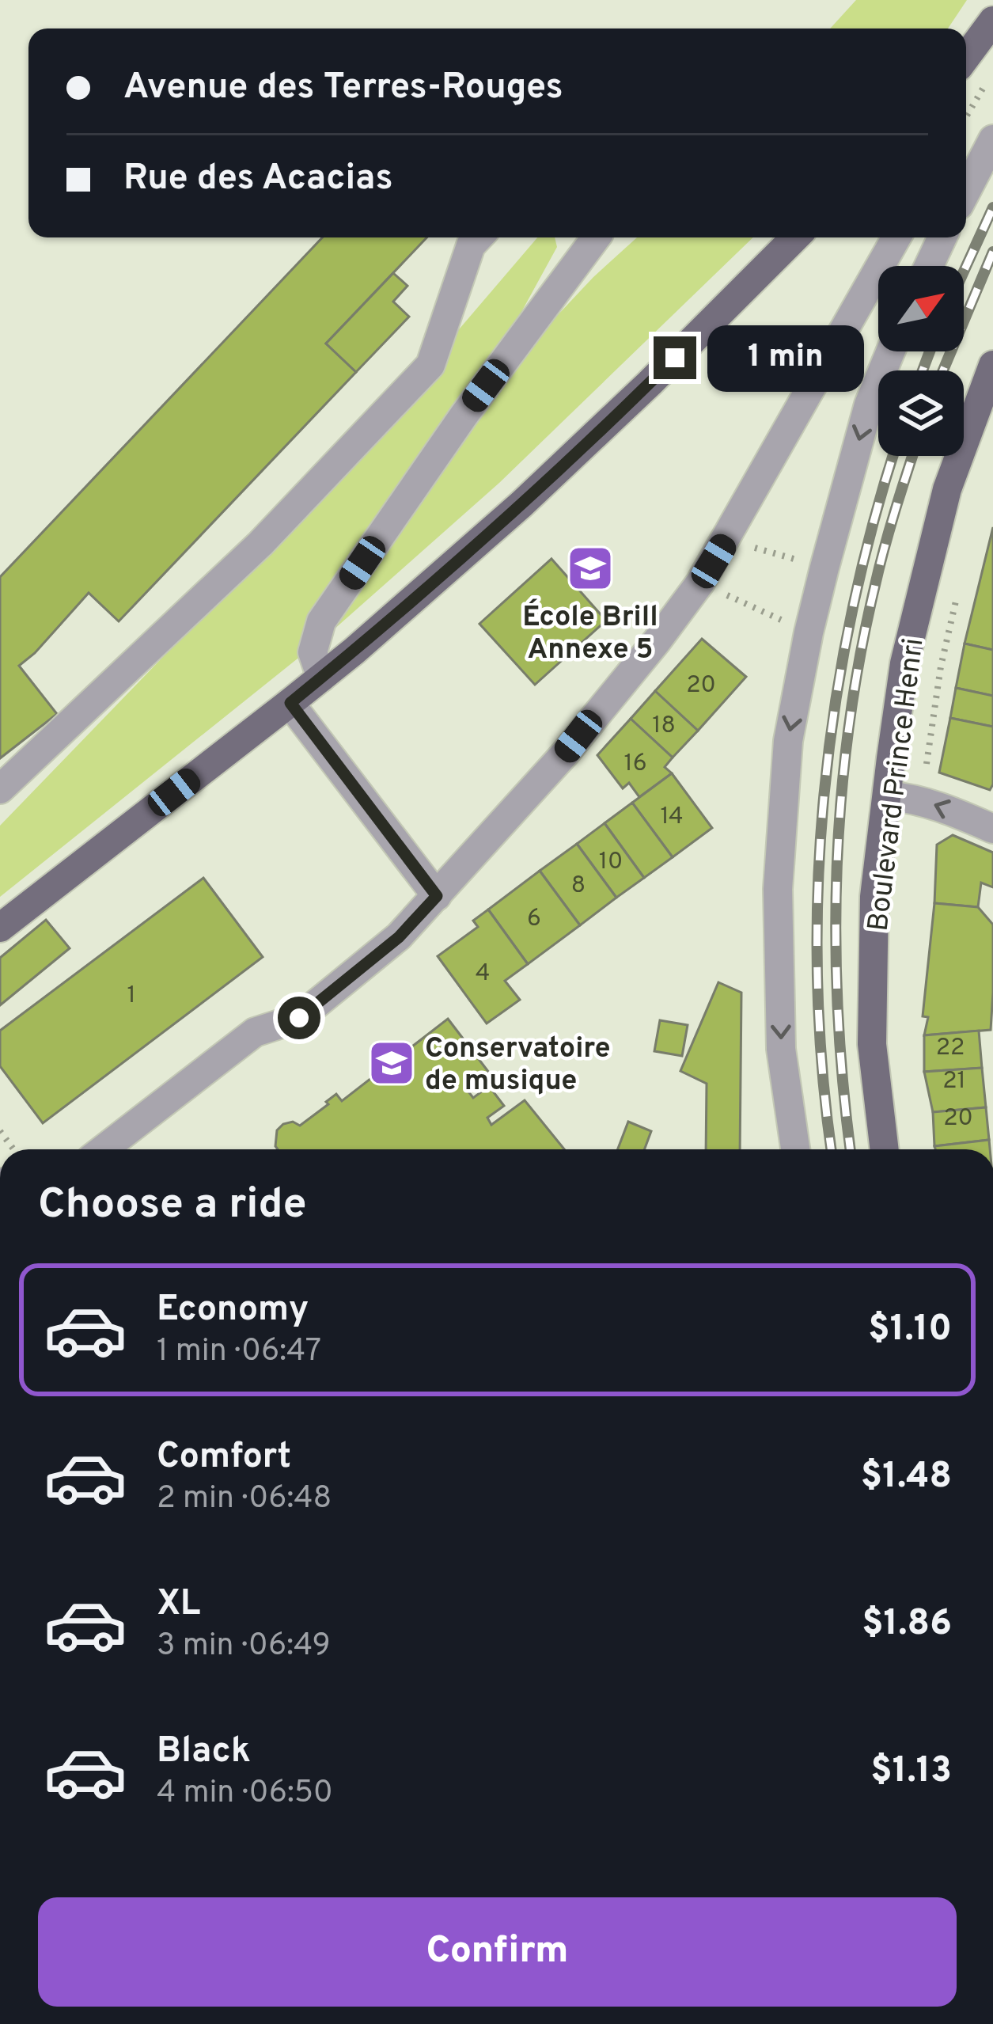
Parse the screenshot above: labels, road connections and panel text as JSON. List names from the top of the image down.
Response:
{
  "streets": {
    "main road": ["Boulevard Prince Henri"]
  },
  "places": {
    "school or university": ["École Brill Annexe 5", "Conservatoire de musique"]
  },
  "house_numbers": [
    "20",
    "18",
    "16",
    "14",
    "10",
    "8",
    "6",
    "4",
    "1",
    "22",
    "21",
    "20"
  ],
  "north": "top right",
  "page": {
    "banner": ["Avenue des Terres-Rouges", "Rue des Acacias"],
    "bubble": "1 min",
    "heading": "Choose a ride",
    "list": [
      {
        "name": "Economy",
        "note": "1 min · 06:47",
        "value": "$1.10"
      },
      {
        "name": "Comfort",
        "note": "2 min · 06:48",
        "value": "$1.48"
      },
      {
        "name": "XL",
        "note": "3 min · 06:49",
        "value": "$1.86"
      },
      {
        "name": "Black",
        "note": "4 min · 06:50",
        "value": "$1.13"
      }
    ],
    "buttons": "Confirm"
  }
}
